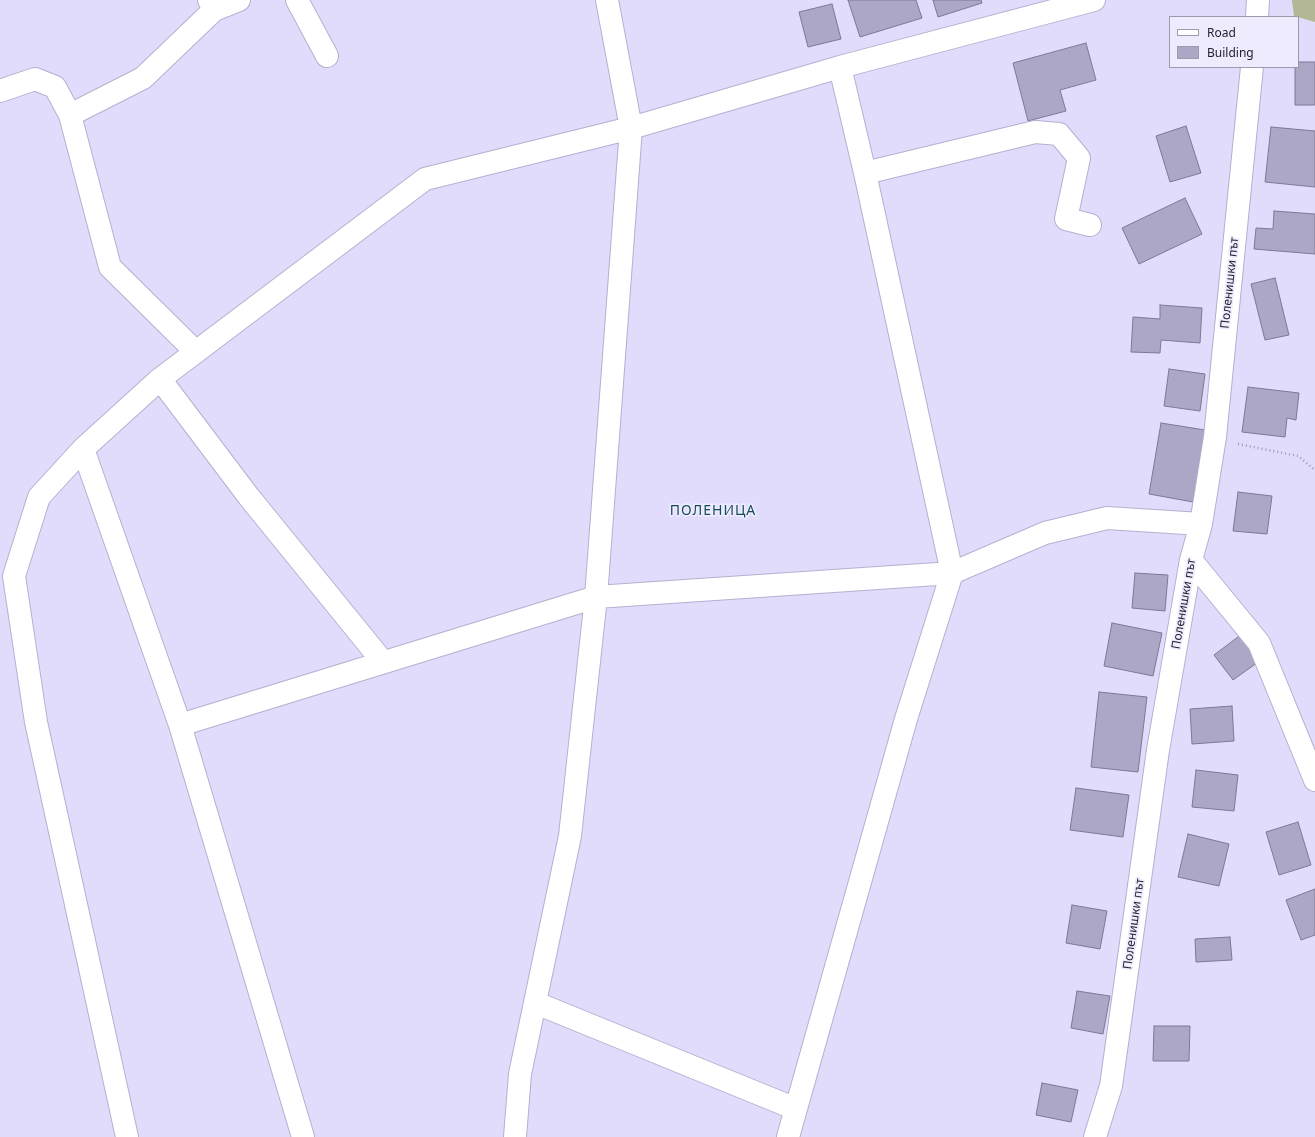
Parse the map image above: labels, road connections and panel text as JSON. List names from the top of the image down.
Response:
{
  "streets": {
    "street": ["Поленишки път"]
  },
  "districts": ["ПОЛЕНИЦА"],
  "legend": ["Road", "Building"]
}
